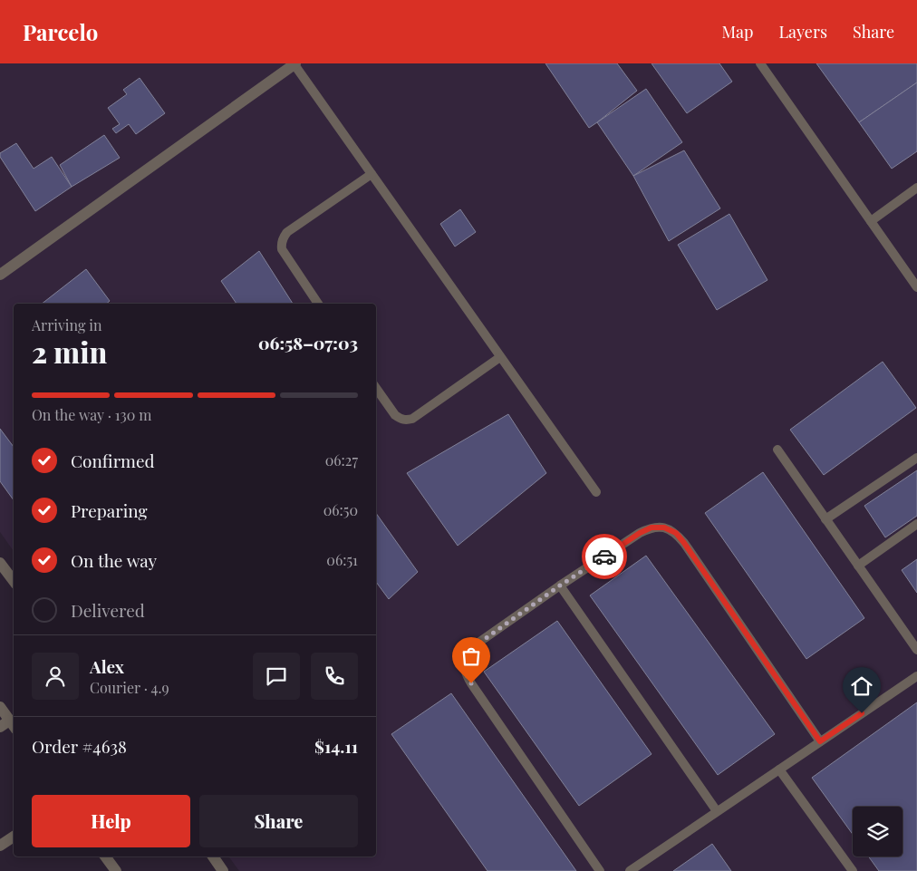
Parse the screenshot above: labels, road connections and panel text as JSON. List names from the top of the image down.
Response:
{
  "page": {
    "header": "Parcelo",
    "nav": ["Map", "Layers", "Share"],
    "heading": ["2 min", "Arriving in", "06:58–07:03"],
    "panel": [
      "Alex",
      "Courier · 4.9",
      "Order #4638",
      "$14.11"
    ],
    "bar": "On the way · 130 m",
    "list": [
      ["Confirmed", "06:27"],
      ["Preparing", "06:50"],
      ["On the way", "06:51"],
      "Delivered"
    ],
    "buttons": ["Help", "Share"]
  }
}
